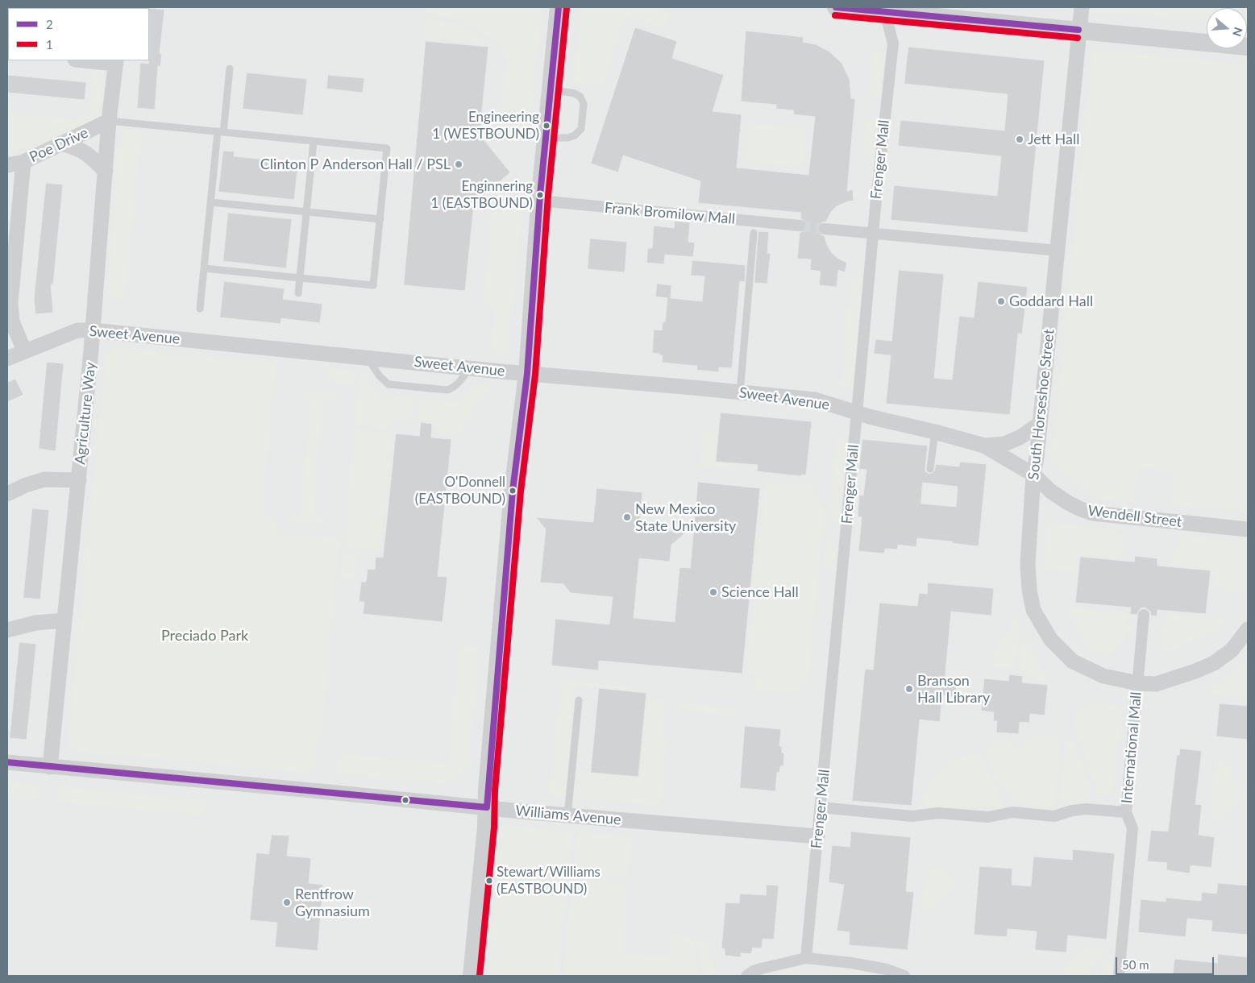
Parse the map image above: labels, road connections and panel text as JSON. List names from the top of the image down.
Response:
{
  "streets": {
    "street": [
      "Poe Drive",
      "Frenger Mall",
      "Frank Bromilow Mall",
      "Sweet Avenue",
      "South Horseshoe Street",
      "Agriculture Way",
      "Wendell Street",
      "International Mall",
      "Williams Avenue"
    ]
  },
  "crossings": [
    ["Poe Drive", "Agriculture Way"],
    ["Frenger Mall", "Sweet Avenue"],
    ["Frenger Mall", "Williams Avenue"],
    ["Sweet Avenue", "South Horseshoe Street"],
    ["Sweet Avenue", "Agriculture Way"],
    ["Sweet Avenue", "Wendell Street"],
    ["South Horseshoe Street", "Wendell Street"],
    ["South Horseshoe Street", "International Mall"],
    ["Agriculture Way", "Williams Avenue"]
  ],
  "parks": ["Preciado Park"],
  "places": [
    "Engineering 1 (WESTBOUND)",
    "Jett Hall",
    "Clinton P Anderson Hall / PSL",
    "Enginnering 1 (EASTBOUND)",
    "Goddard Hall",
    "O'Donnell (EASTBOUND)",
    "New Mexico State University",
    "Science Hall",
    "Branson Hall Library",
    "Stewart/Williams (EASTBOUND)",
    "Rentfrow Gymnasium"
  ],
  "lines": ["transit line 2", "transit line 1"],
  "legend": ["2", "1"],
  "scale_bar": "50 m",
  "north": "right"
}
